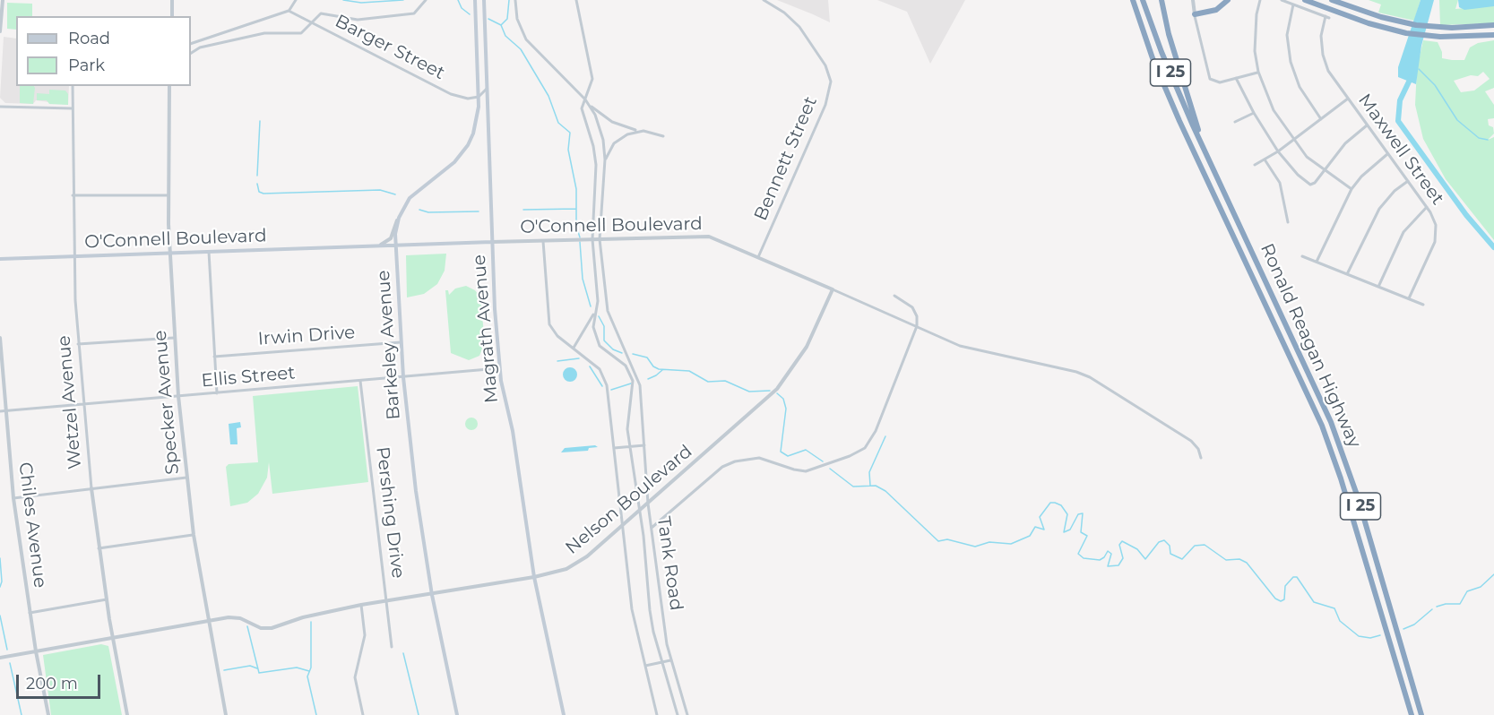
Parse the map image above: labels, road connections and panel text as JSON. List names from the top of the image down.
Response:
{
  "streets": {
    "highway": ["I 25", "Ronald Reagan Highway"],
    "main road": ["O'Connell Boulevard", "Magrath Avenue", "Barkeley Avenue"],
    "street": [
      "Barger Street",
      "Maxwell Street",
      "Bennett Street",
      "Irwin Drive",
      "Ellis Street",
      "Wetzel Avenue",
      "Specker Avenue",
      "Nelson Boulevard",
      "Pershing Drive",
      "Chiles Avenue",
      "Tank Road"
    ]
  },
  "crossings": [
    ["Barger Street", "Barkeley Avenue"],
    ["Bennett Street", "O'Connell Boulevard"],
    ["O'Connell Boulevard", "Magrath Avenue"],
    ["O'Connell Boulevard", "Barkeley Avenue"],
    ["O'Connell Boulevard", "Wetzel Avenue"],
    ["O'Connell Boulevard", "Specker Avenue"],
    ["O'Connell Boulevard", "Nelson Boulevard"],
    ["O'Connell Boulevard", "Tank Road"],
    ["Magrath Avenue", "Ellis Street"],
    ["Magrath Avenue", "Nelson Boulevard"],
    ["Irwin Drive", "Barkeley Avenue"],
    ["Barkeley Avenue", "Ellis Street"],
    ["Barkeley Avenue", "Nelson Boulevard"],
    ["Ellis Street", "Wetzel Avenue"],
    ["Ellis Street", "Specker Avenue"],
    ["Ellis Street", "Pershing Drive"],
    ["Ellis Street", "Chiles Avenue"],
    ["Wetzel Avenue", "Nelson Boulevard"],
    ["Specker Avenue", "Nelson Boulevard"],
    ["Nelson Boulevard", "Pershing Drive"],
    ["Nelson Boulevard", "Tank Road"]
  ],
  "legend": ["Road", "Park"],
  "scale_bar": "200 m"
}
